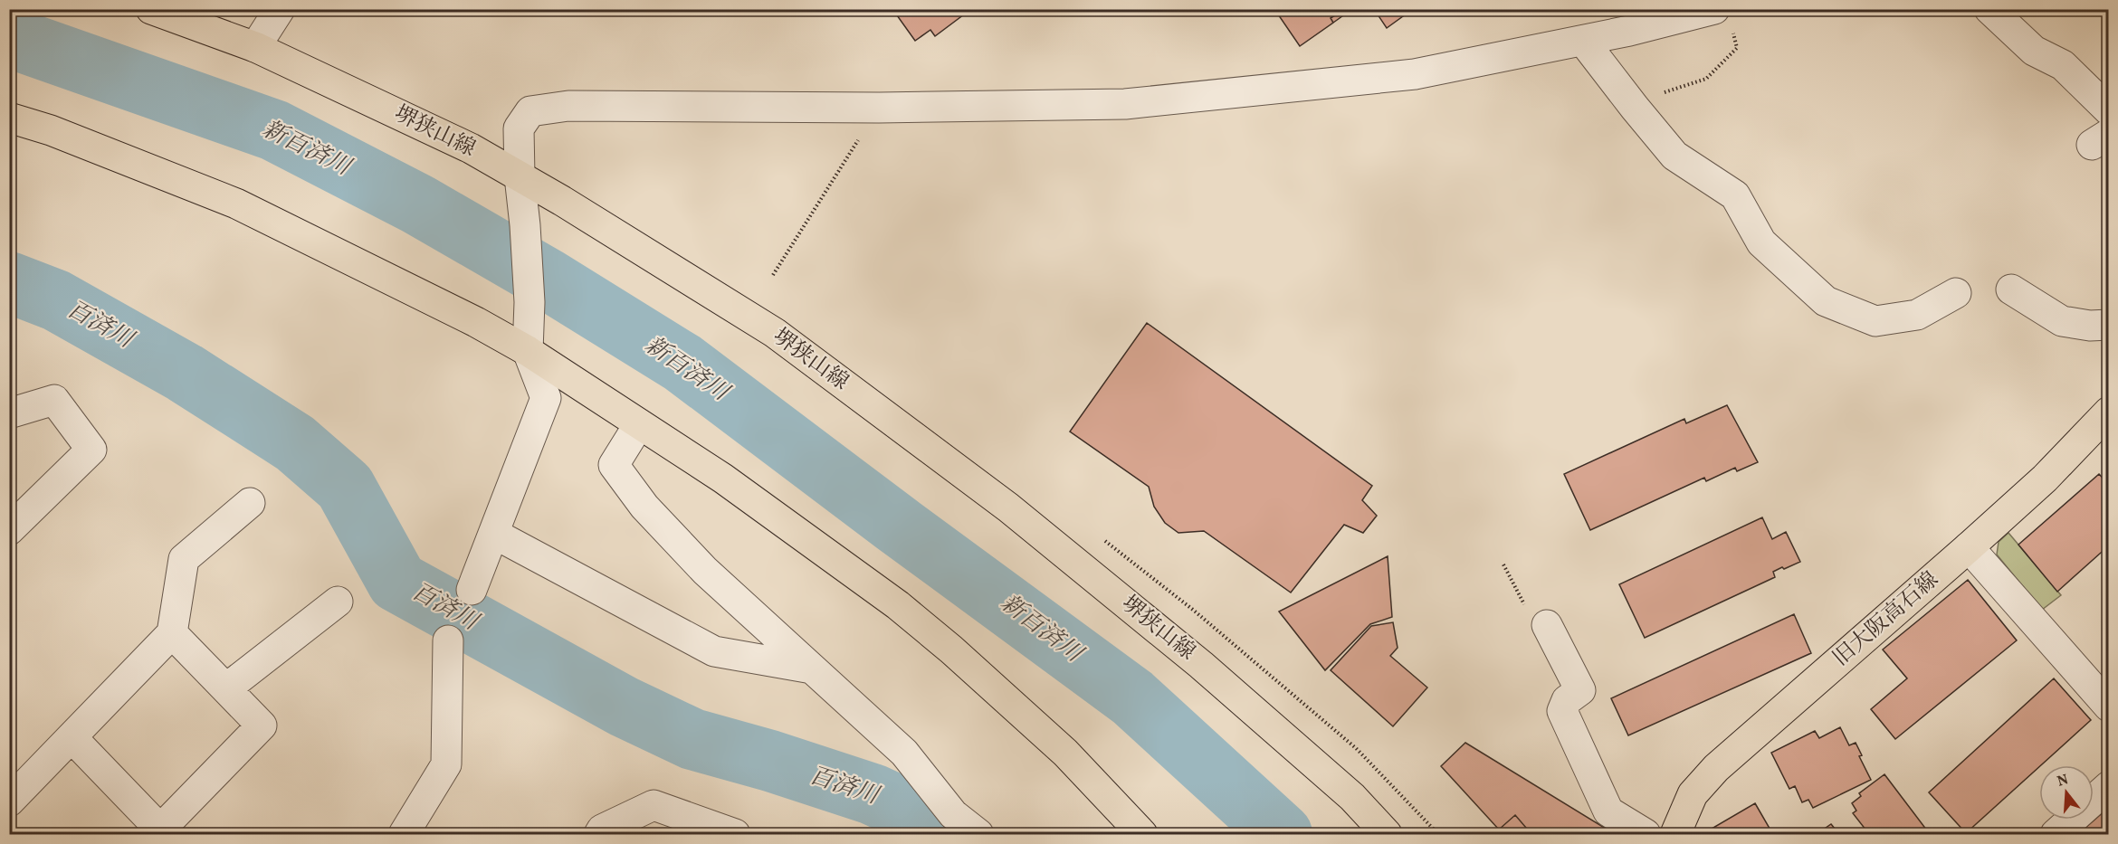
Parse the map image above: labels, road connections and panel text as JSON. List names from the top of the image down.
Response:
{
  "streets": {
    "main road": ["堺狭山線", "旧大阪高石線"]
  },
  "water": ["新百済川", "百済川"],
  "north": "top"
}
